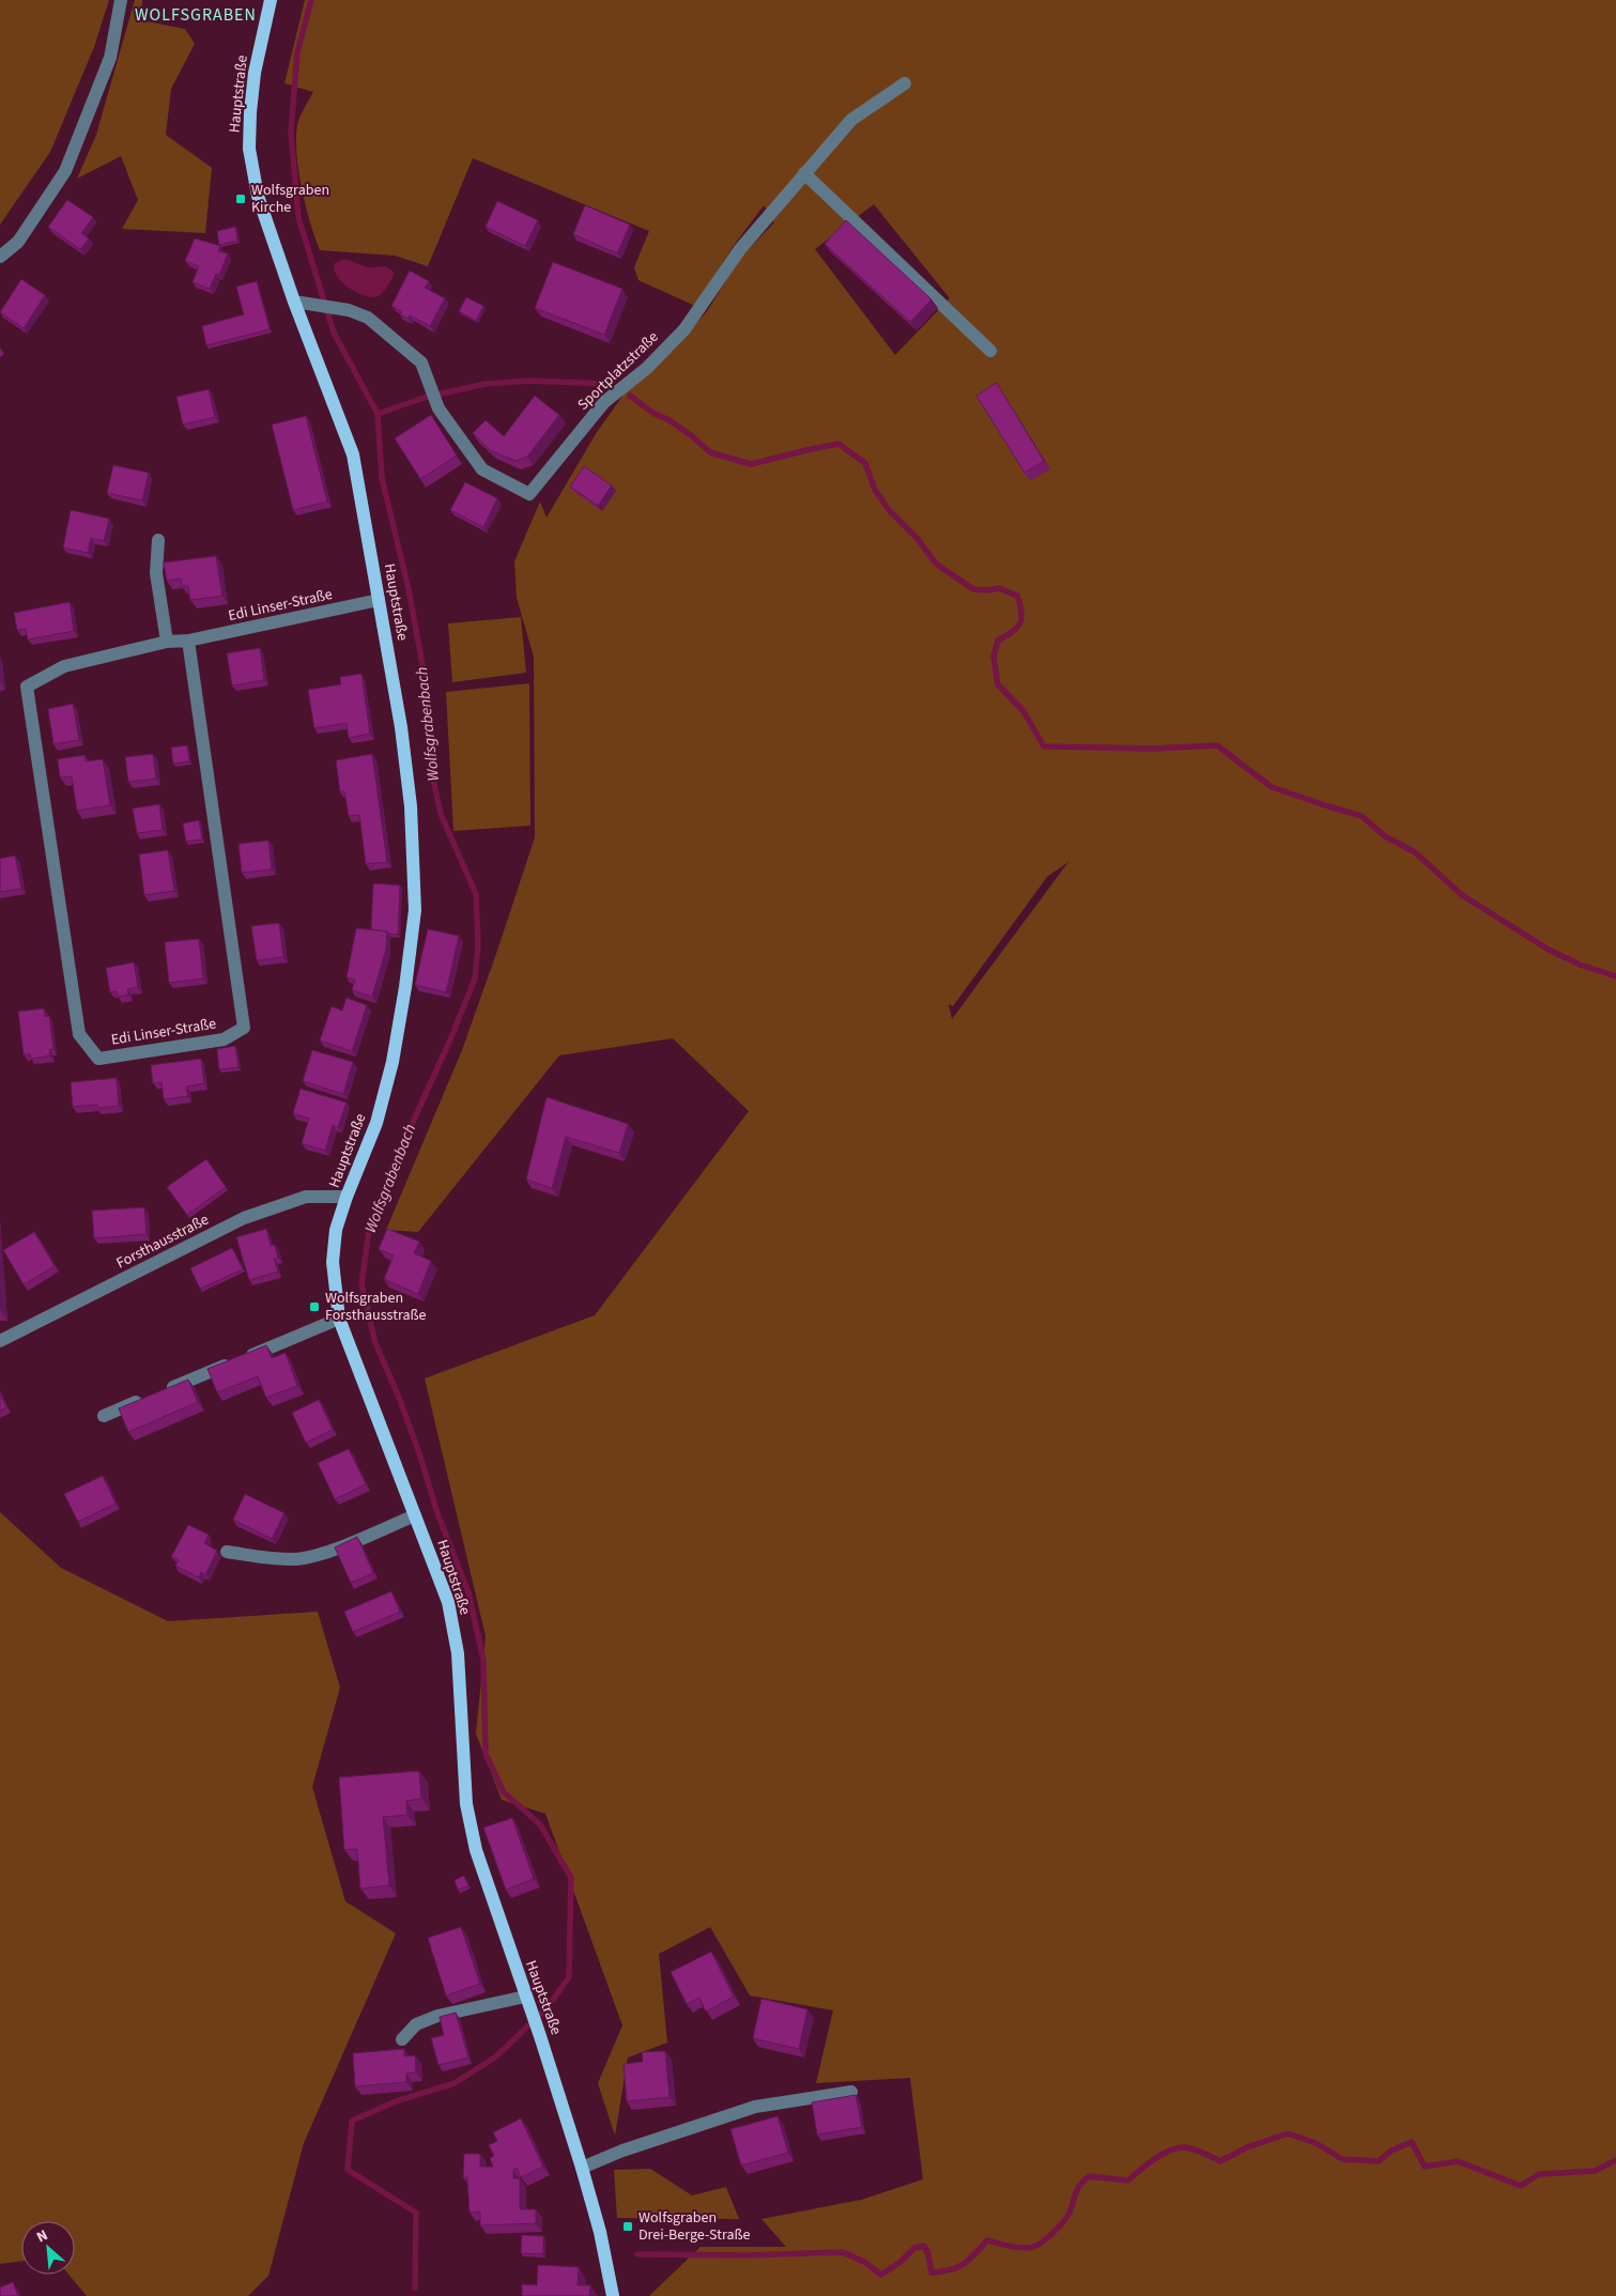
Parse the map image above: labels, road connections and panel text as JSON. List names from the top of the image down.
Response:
{
  "streets": {
    "main road": ["Hauptstraße"],
    "street": ["Sportplatzstraße", "Edi Linser-Straße", "Forsthausstraße"]
  },
  "crossings": [
    ["Hauptstraße", "Sportplatzstraße"],
    ["Hauptstraße", "Edi Linser-Straße"],
    ["Hauptstraße", "Forsthausstraße"]
  ],
  "districts": ["WOLFSGRABEN"],
  "water": ["Wolfsgrabenbach"],
  "places": {
    "transit": ["Wolfsgraben Kirche", "Wolfsgraben Forsthausstraße", "Wolfsgraben Drei-Berge-Straße"]
  },
  "north": "top left"
}
